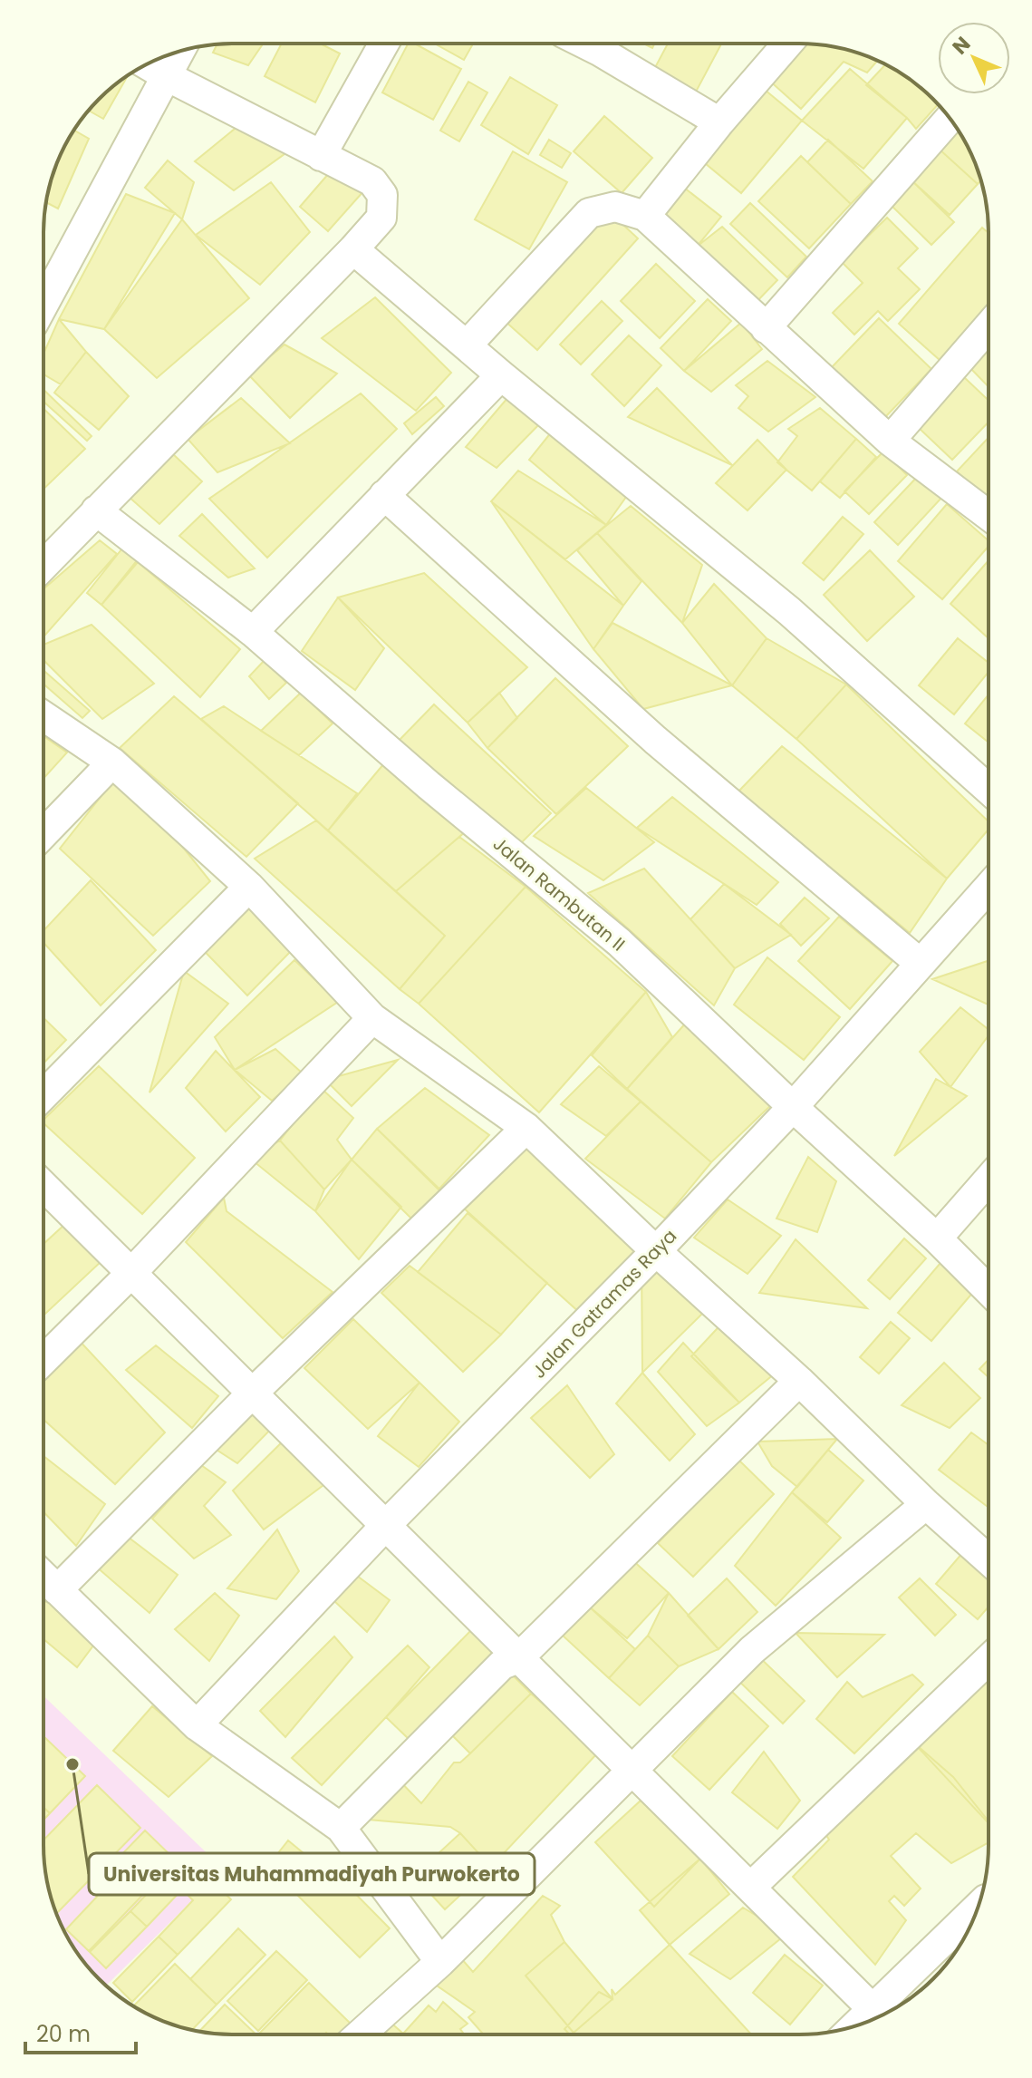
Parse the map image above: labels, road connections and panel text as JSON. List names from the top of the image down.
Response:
{
  "streets": {
    "street": ["Jalan Rambutan II", "Jalan Gatramas Raya"]
  },
  "crossings": [
    ["Jalan Rambutan II", "Jalan Gatramas Raya"]
  ],
  "places": ["Universitas Muhammadiyah Purwokerto"],
  "scale_bar": "20 m",
  "north": "top left"
}
